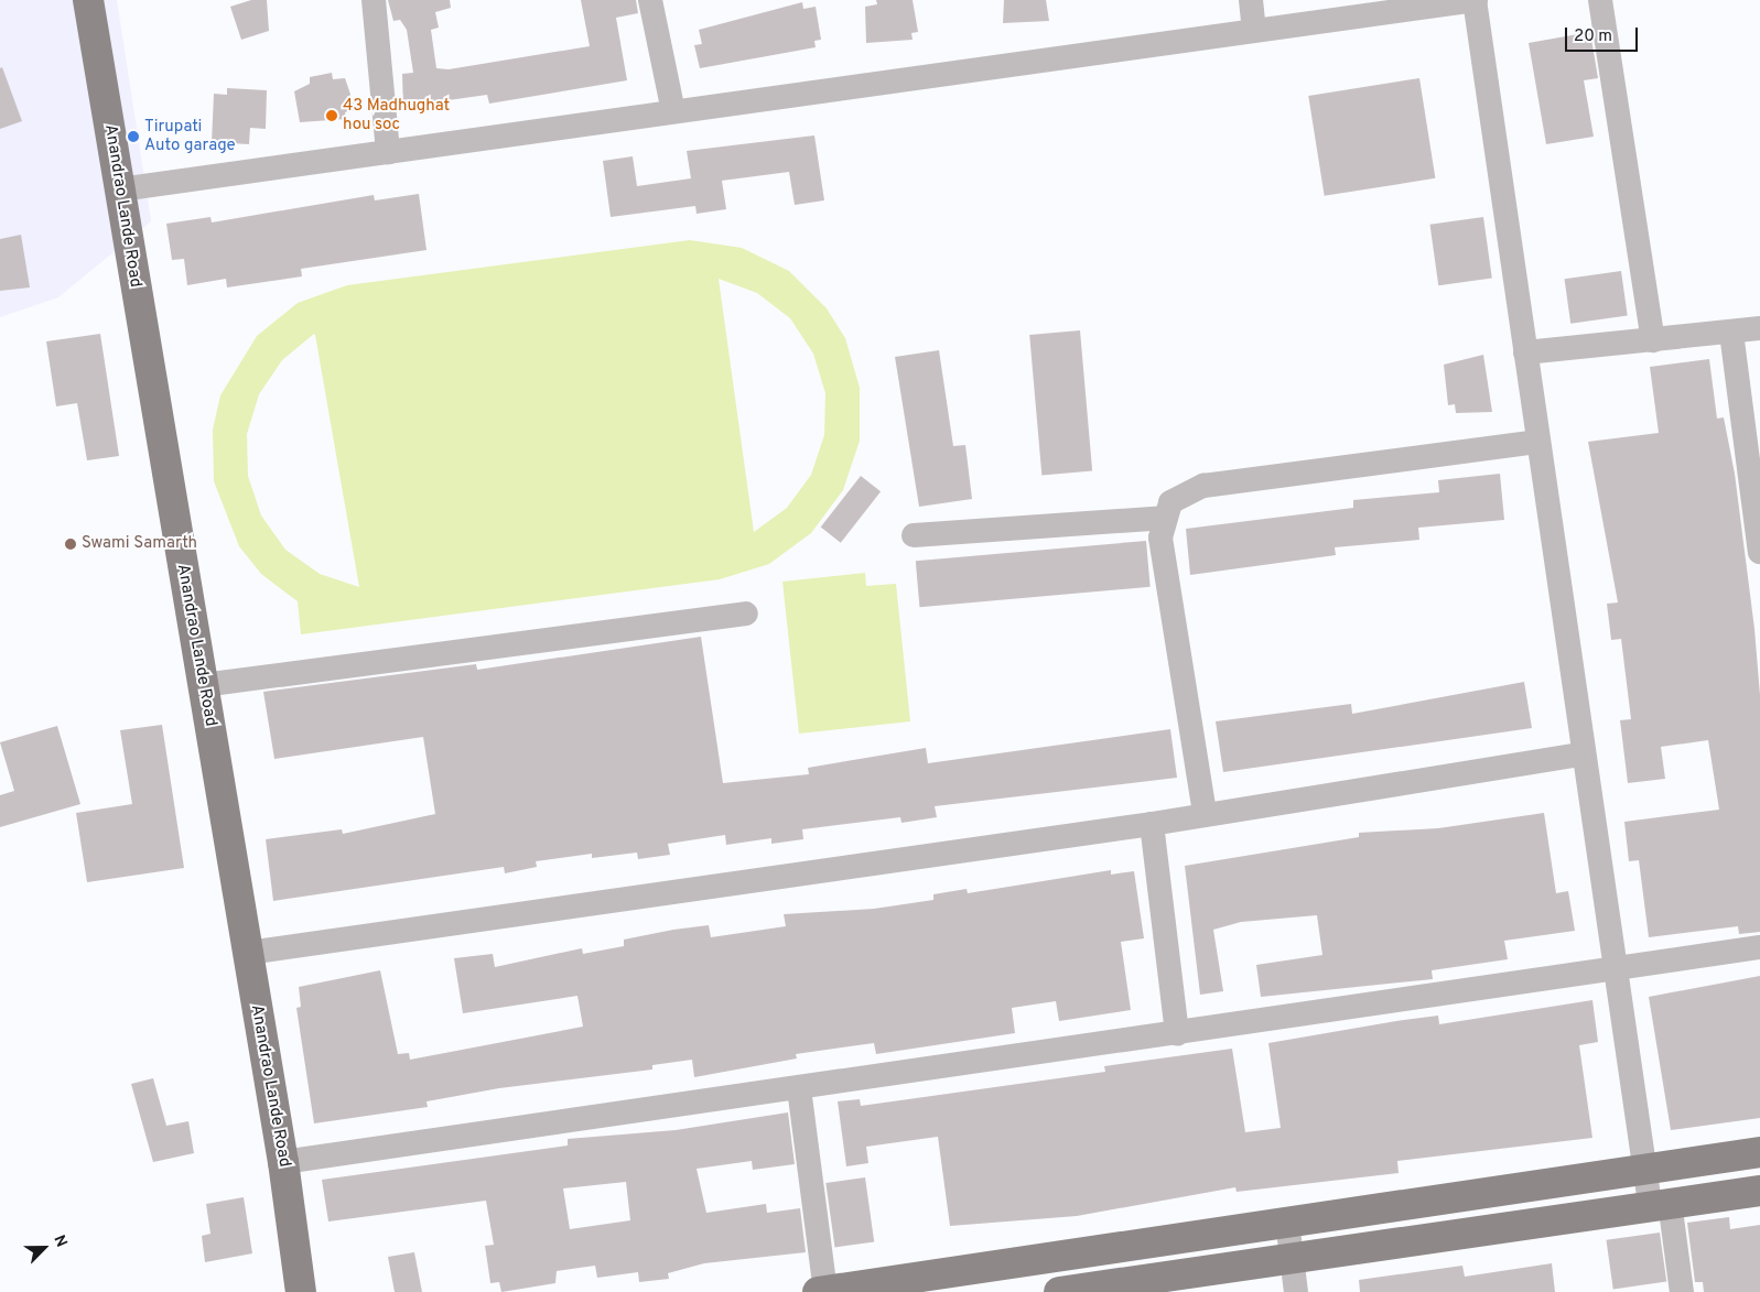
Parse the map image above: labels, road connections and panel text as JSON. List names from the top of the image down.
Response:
{
  "streets": {
    "main road": ["Anandrao Lande Road"]
  },
  "places": ["43 Madhughat hou soc", "Tirupati Auto garage", "Swami Samarth"],
  "scale_bar": "20 m",
  "north": "top right"
}
